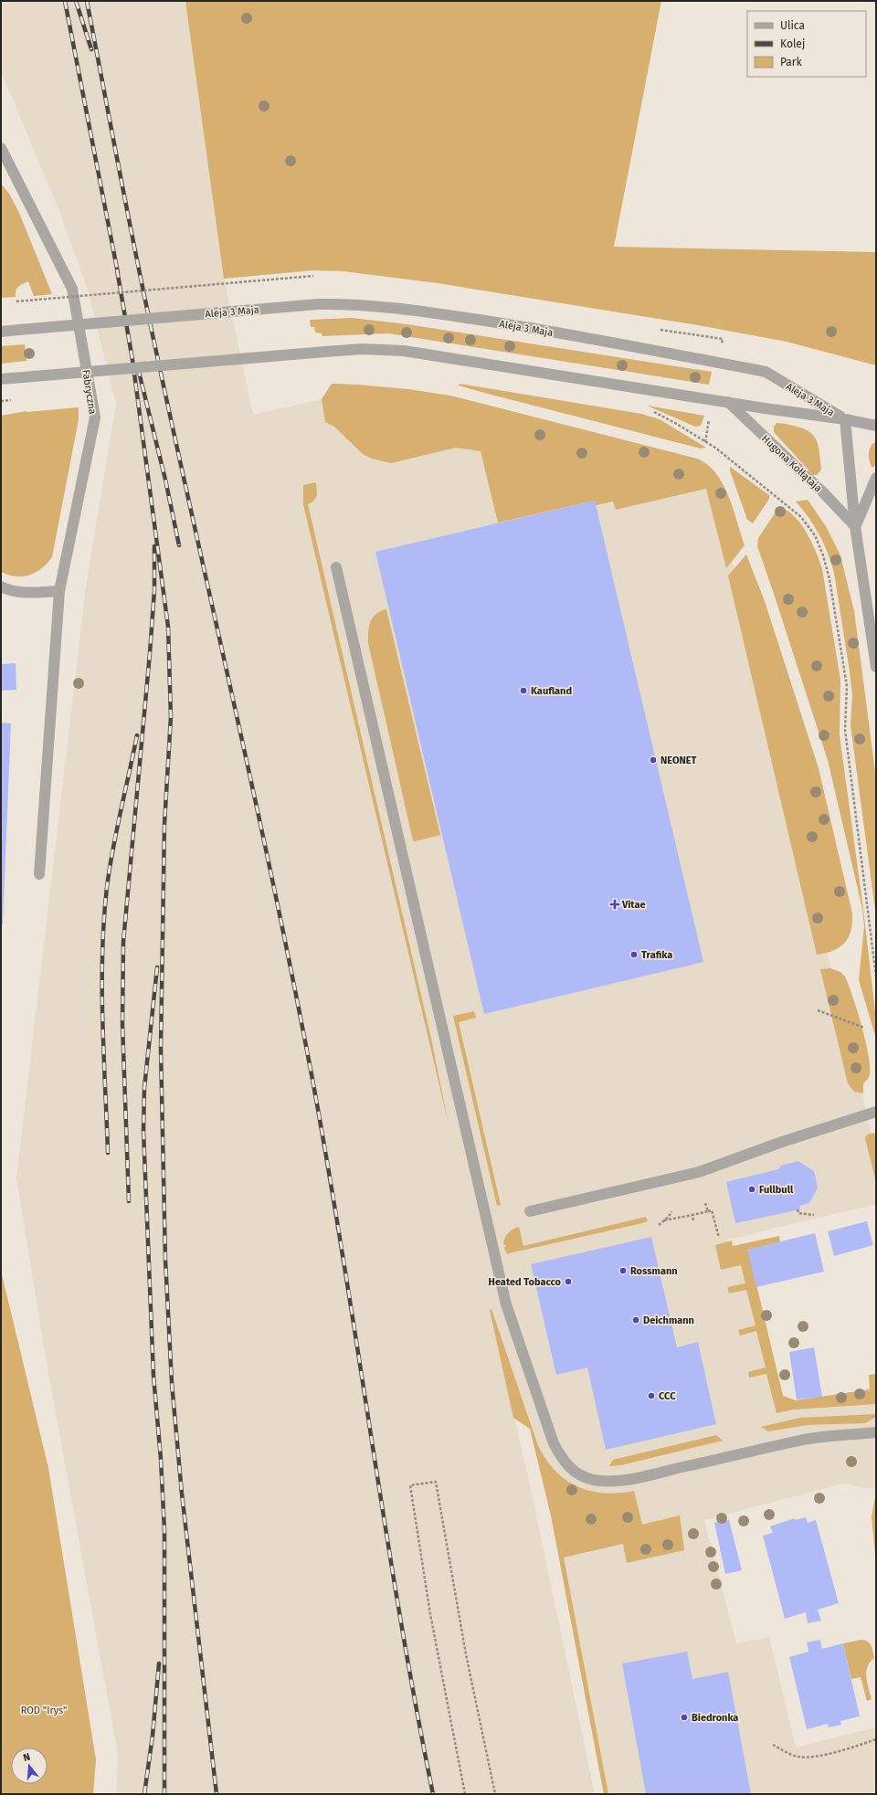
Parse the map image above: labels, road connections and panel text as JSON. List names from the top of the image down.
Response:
{
  "streets": {
    "street": ["Aleja 3 Maja", "Fabryczna", "Hugona Kołłątaja"]
  },
  "crossings": [
    ["Aleja 3 Maja", "Hugona Kołłątaja"]
  ],
  "parks": ["ROD \"Irys\""],
  "places": {
    "other": [
      "Kaufland",
      "NEONET",
      "Trafika",
      "Fullbull",
      "Rossmann",
      "Heated Tobacco",
      "Deichmann",
      "CCC",
      "Biedronka"
    ],
    "health": ["Vitae"]
  },
  "legend": ["Ulica", "Kolej", "Park"],
  "north": "top"
}
